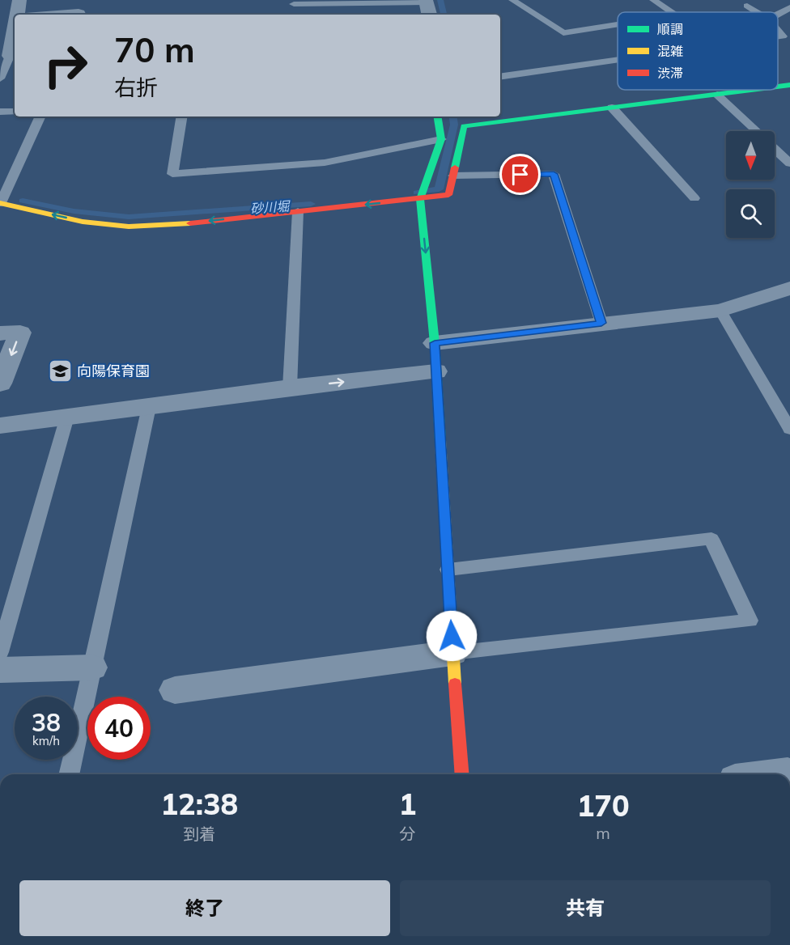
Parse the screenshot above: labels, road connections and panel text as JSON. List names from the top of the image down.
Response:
{
  "water": ["砂川堀"],
  "places": {
    "school or university": ["向陽保育園"]
  },
  "legend": ["順調", "混雑", "渋滞"],
  "north": "bottom",
  "page": {
    "turn": ["70 m", "右折"],
    "speed": "38 km/h",
    "limit": "40",
    "eta": [
      "12:38",
      "到着",
      "1",
      "分",
      "170",
      "m"
    ],
    "buttons": ["終了", "共有"]
  }
}
